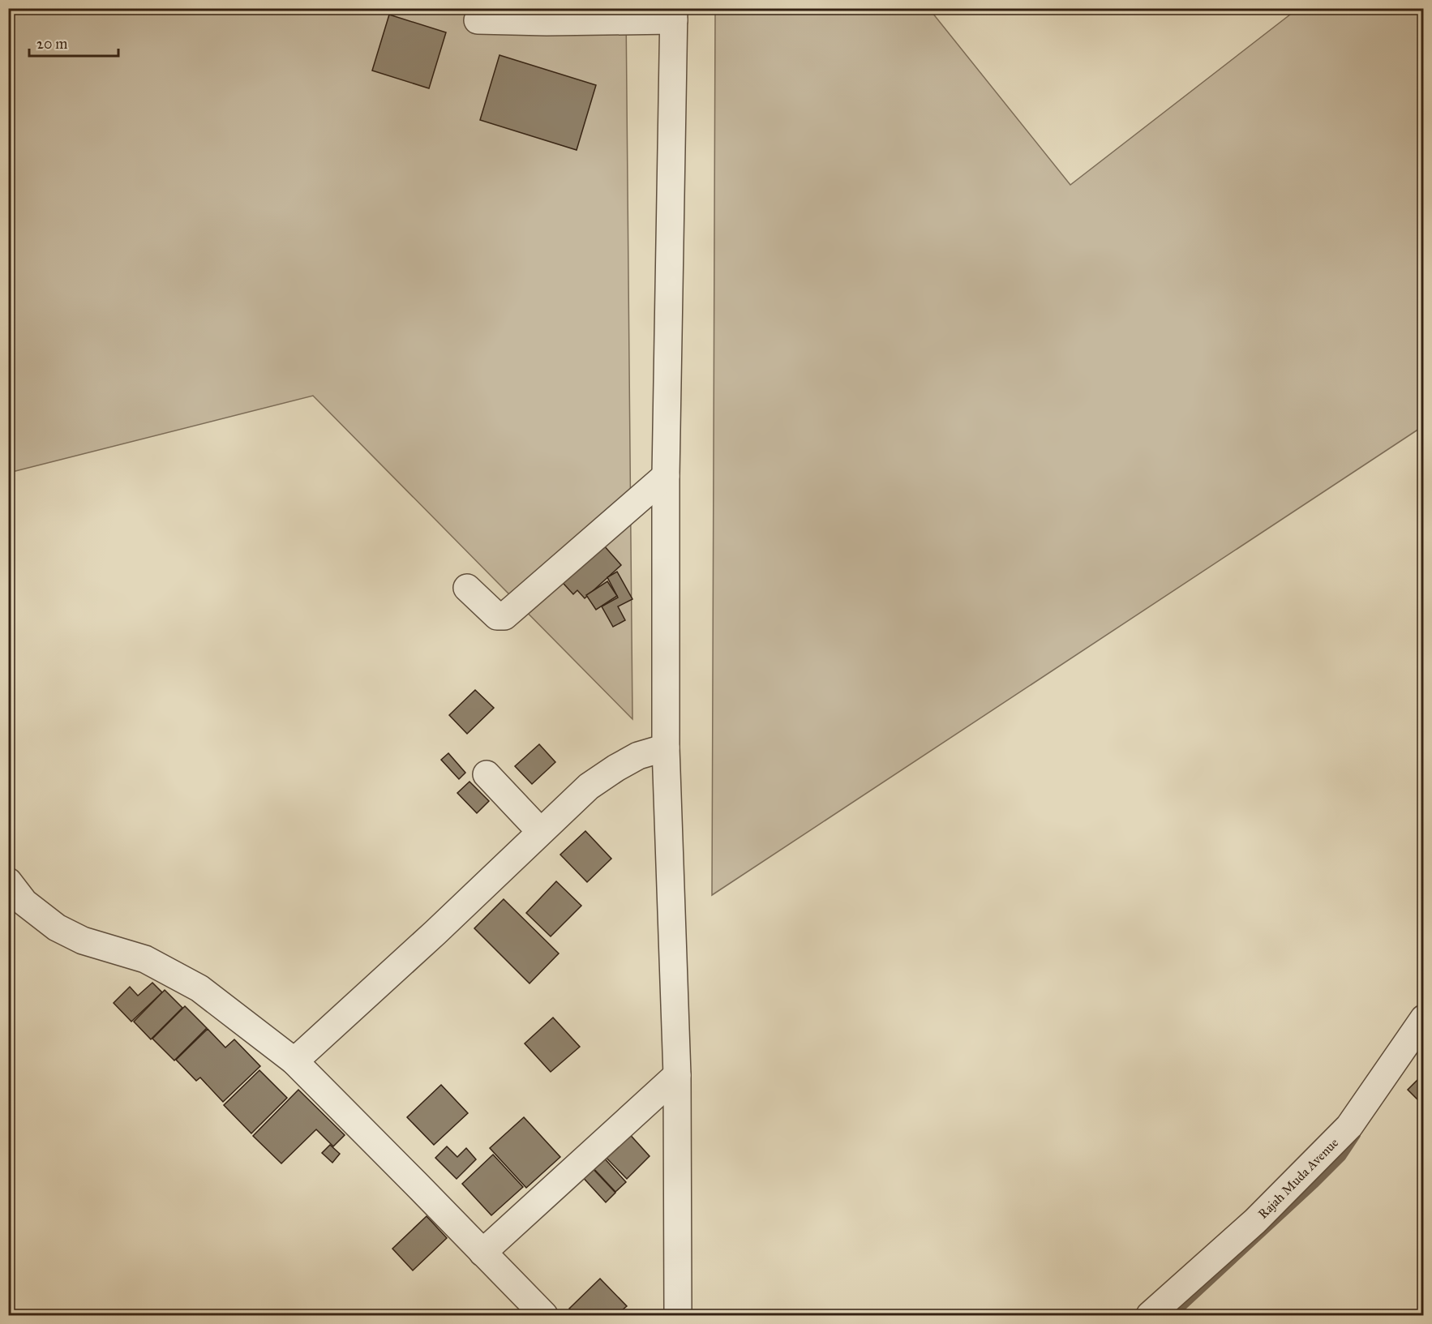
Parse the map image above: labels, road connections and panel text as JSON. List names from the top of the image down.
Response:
{
  "streets": {
    "street": ["Rajah Muda Avenue"]
  },
  "scale_bar": "20 m"
}
